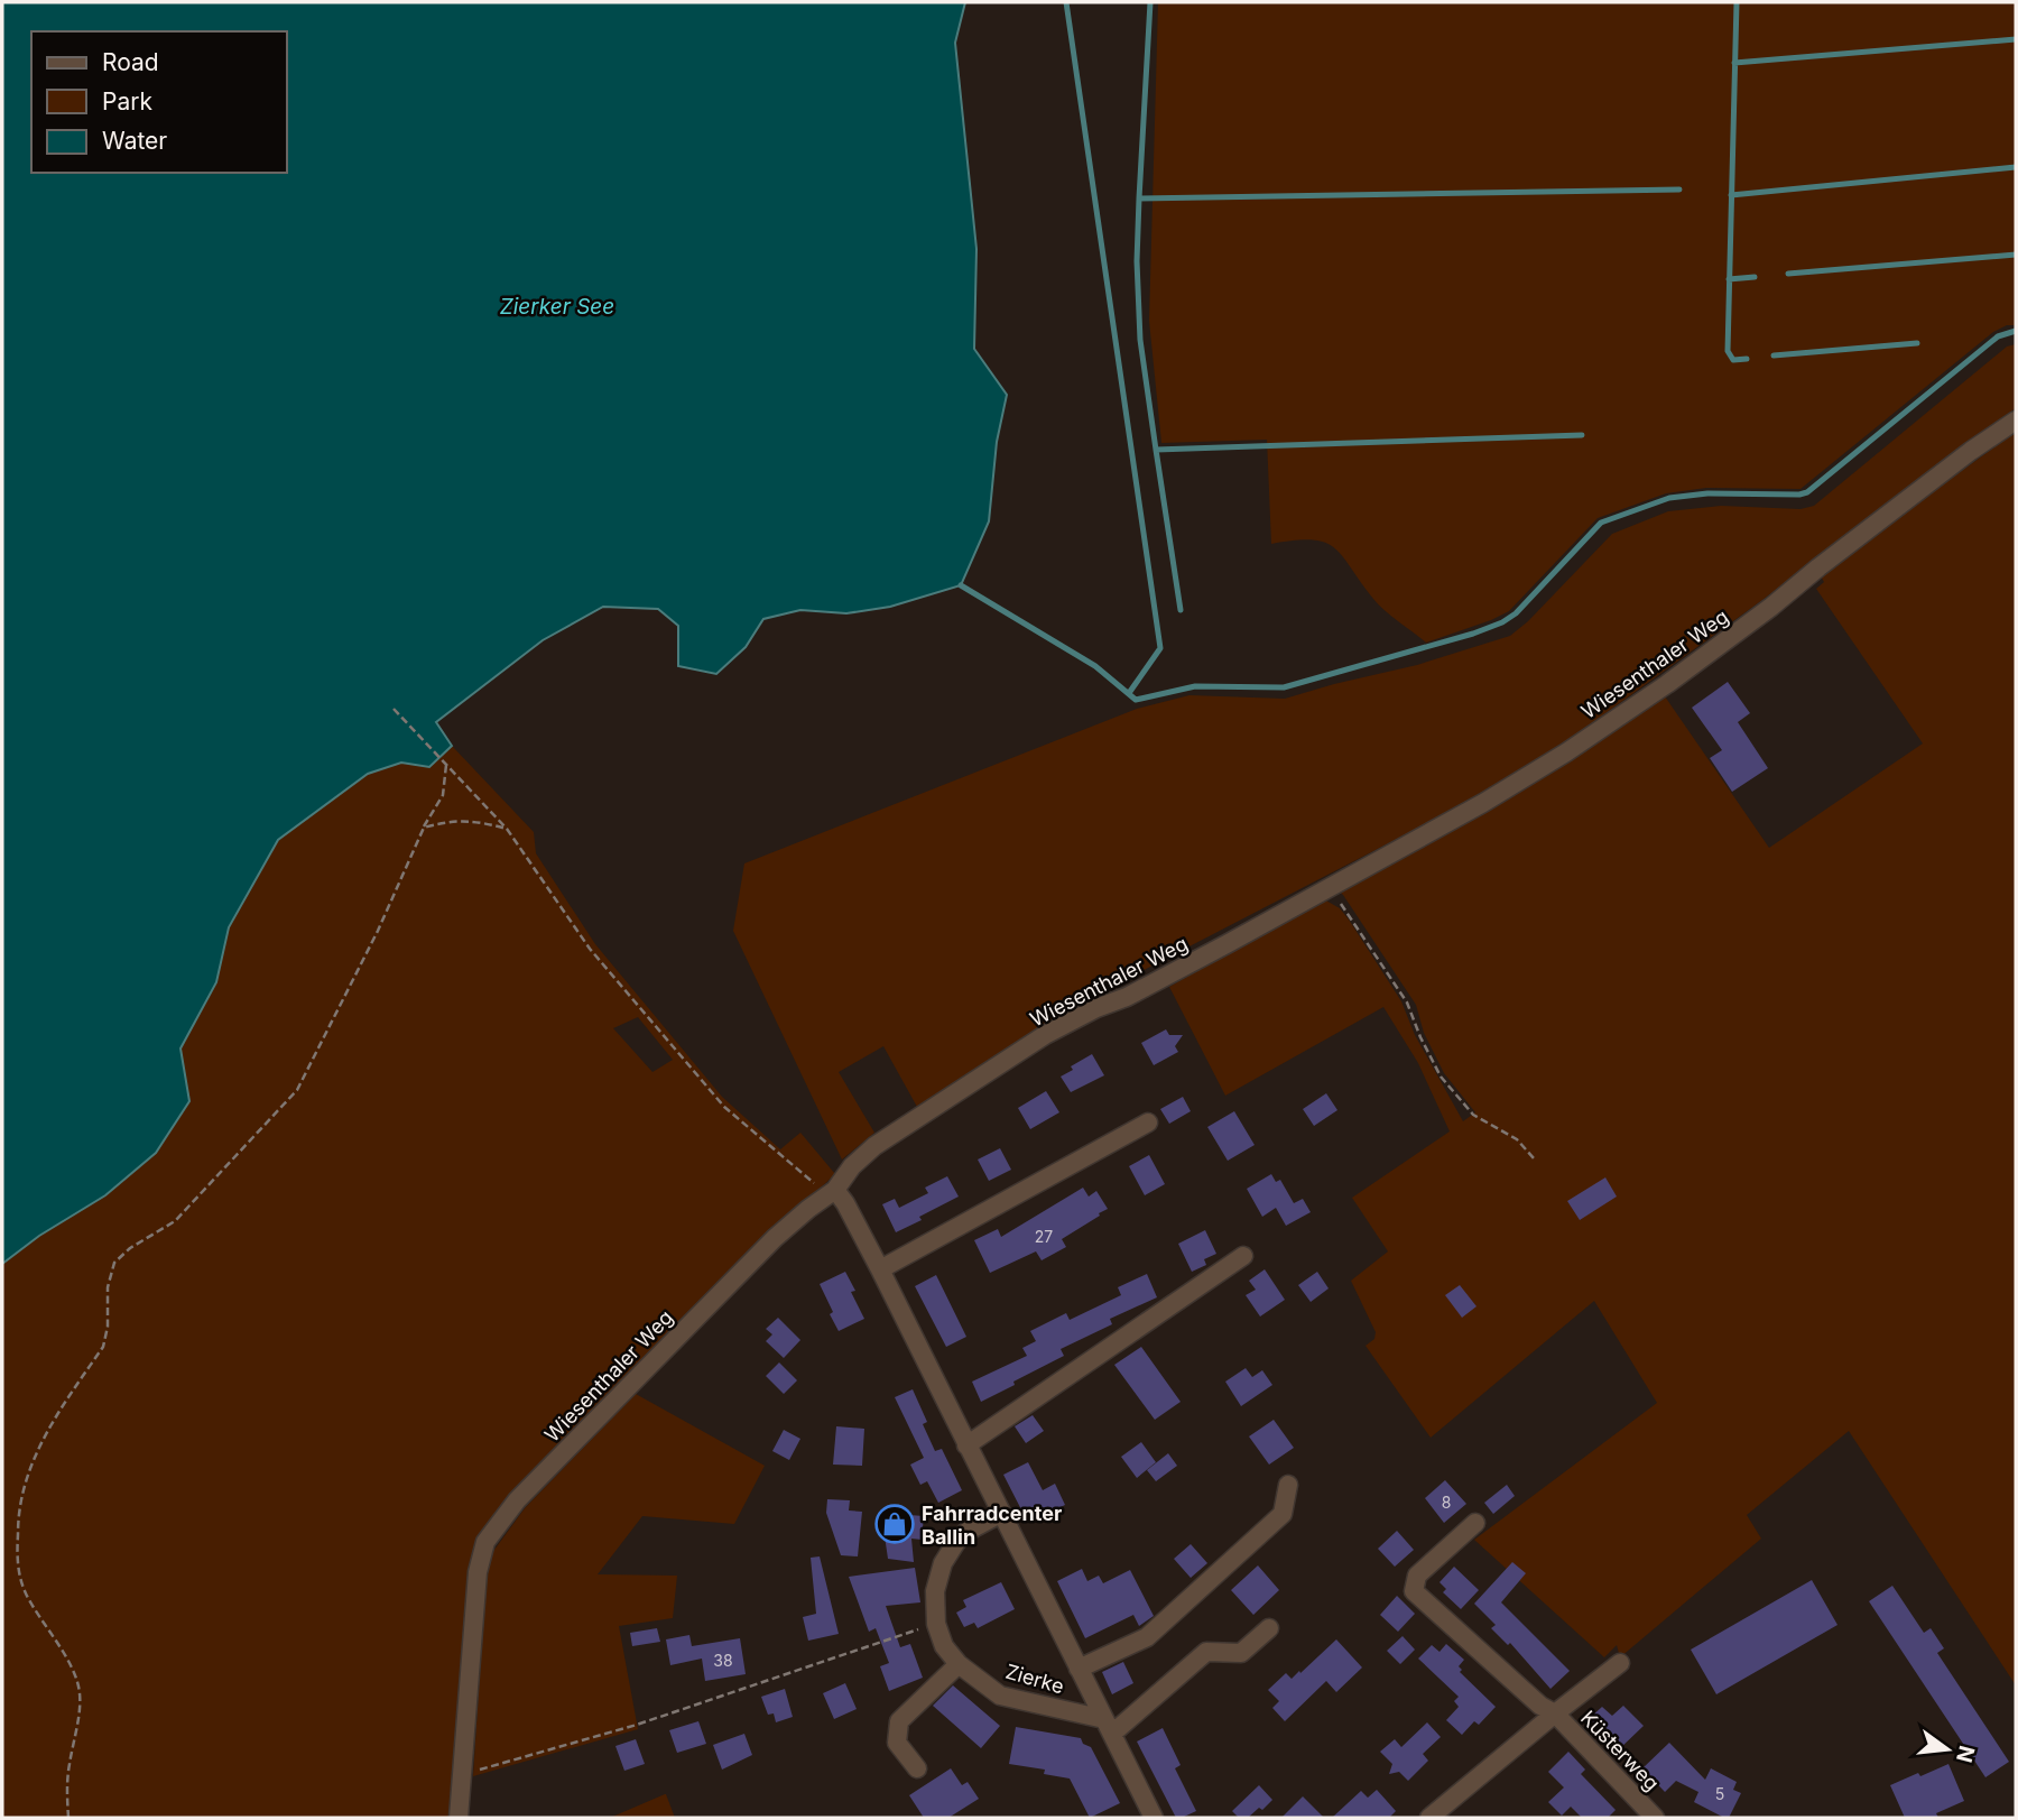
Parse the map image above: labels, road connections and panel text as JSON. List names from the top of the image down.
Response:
{
  "streets": {
    "street": ["Wiesenthaler Weg", "Zierke", "Küsterweg"]
  },
  "crossings": [
    ["Wiesenthaler Weg", "Zierke"]
  ],
  "water": ["Zierker See"],
  "places": {
    "shop": ["Fahrradcenter Ballin"]
  },
  "house_numbers": [
    "27",
    "8",
    "38",
    "5"
  ],
  "legend": ["Road", "Park", "Water"],
  "north": "right"
}
